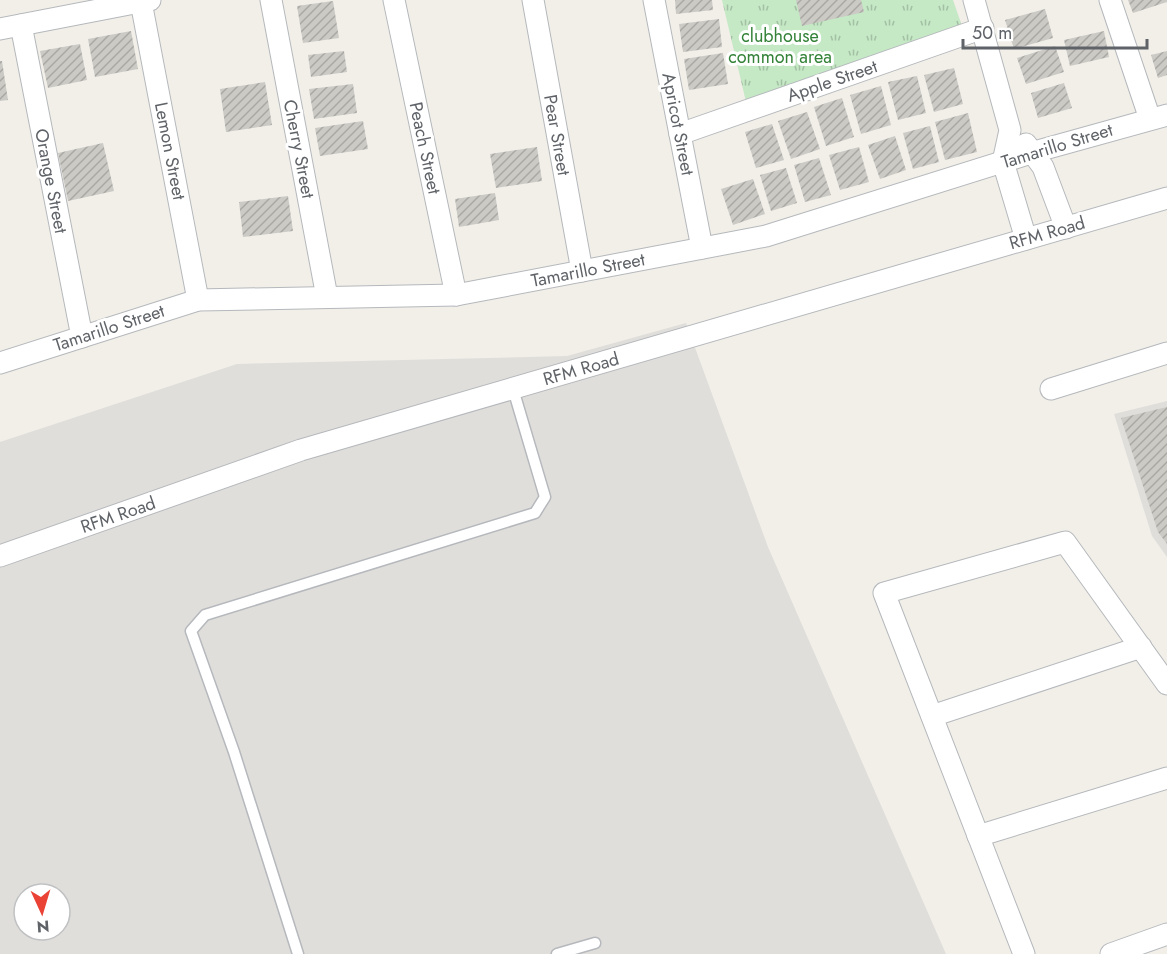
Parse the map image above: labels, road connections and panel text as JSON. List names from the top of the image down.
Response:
{
  "streets": {
    "street": [
      "Apple Street",
      "Apricot Street",
      "Pear Street",
      "Tamarillo Street",
      "Peach Street",
      "Cherry Street",
      "Lemon Street",
      "Orange Street",
      "RFM Road"
    ]
  },
  "crossings": [
    ["Apple Street", "Apricot Street"],
    ["Apricot Street", "Tamarillo Street"],
    ["Pear Street", "Tamarillo Street"],
    ["Tamarillo Street", "Peach Street"],
    ["Tamarillo Street", "Cherry Street"],
    ["Tamarillo Street", "Lemon Street"],
    ["Tamarillo Street", "Orange Street"]
  ],
  "parks": ["clubhouse common area"],
  "scale_bar": "50 m",
  "north": "bottom"
}
